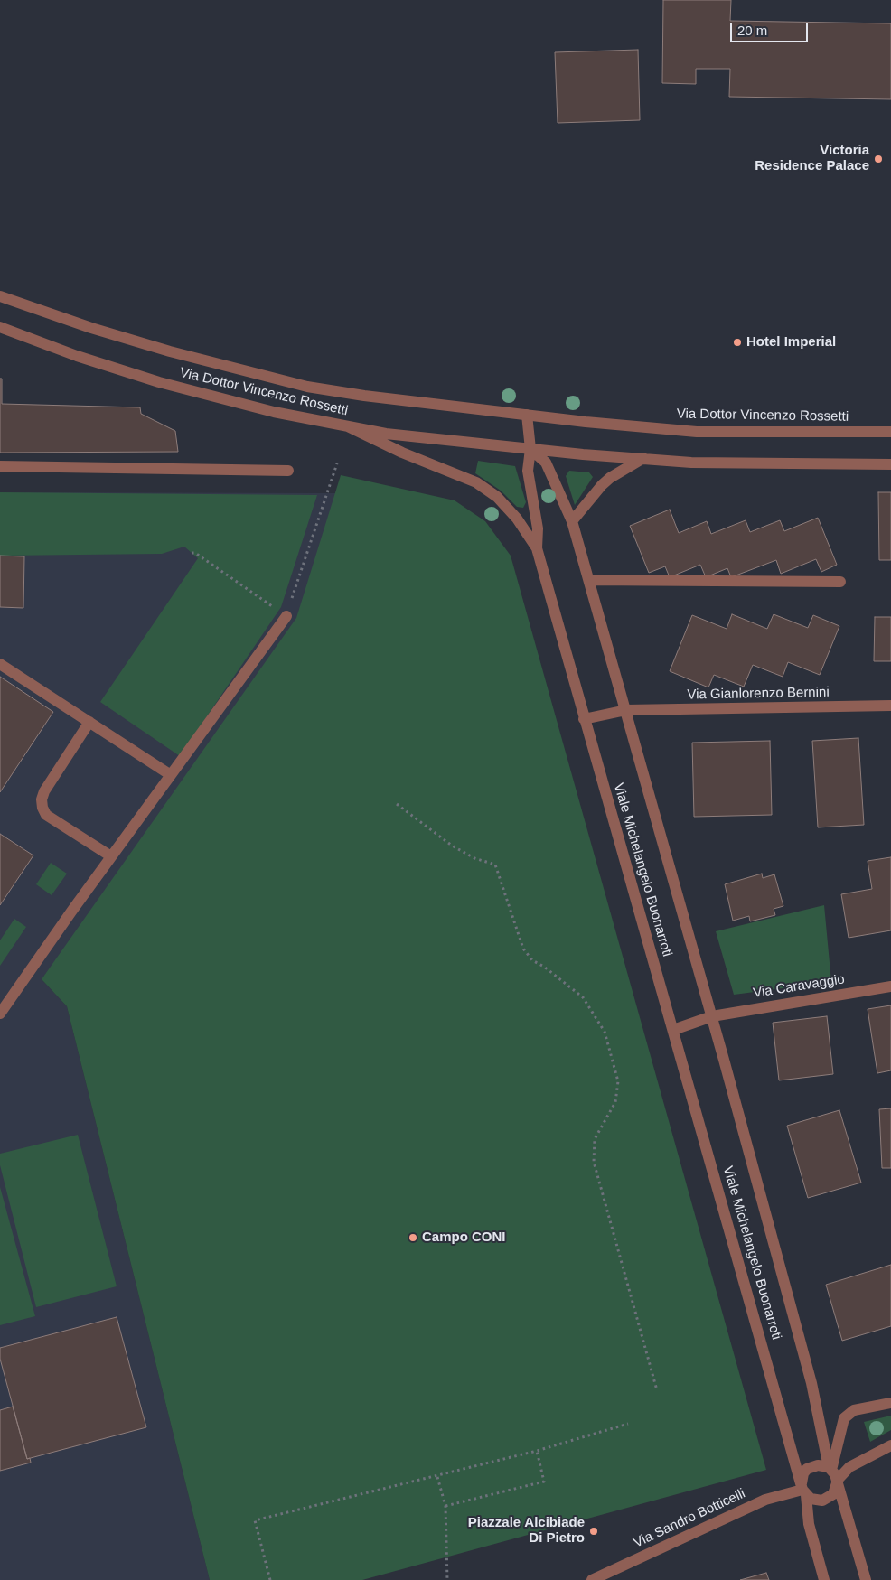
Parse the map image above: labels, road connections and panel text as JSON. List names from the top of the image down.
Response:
{
  "streets": {
    "street": [
      "Via Dottor Vincenzo Rossetti",
      "Via Gianlorenzo Bernini",
      "Viale Michelangelo Buonarroti",
      "Via Caravaggio",
      "Via Sandro Botticelli"
    ]
  },
  "crossings": [
    ["Via Dottor Vincenzo Rossetti", "Viale Michelangelo Buonarroti"],
    ["Via Gianlorenzo Bernini", "Viale Michelangelo Buonarroti"],
    ["Viale Michelangelo Buonarroti", "Via Caravaggio"],
    ["Viale Michelangelo Buonarroti", "Via Sandro Botticelli"]
  ],
  "places": [
    "Victoria Residence Palace",
    "Hotel Imperial",
    "Campo CONI",
    "Piazzale Alcibiade Di Pietro"
  ],
  "scale_bar": "20 m"
}
